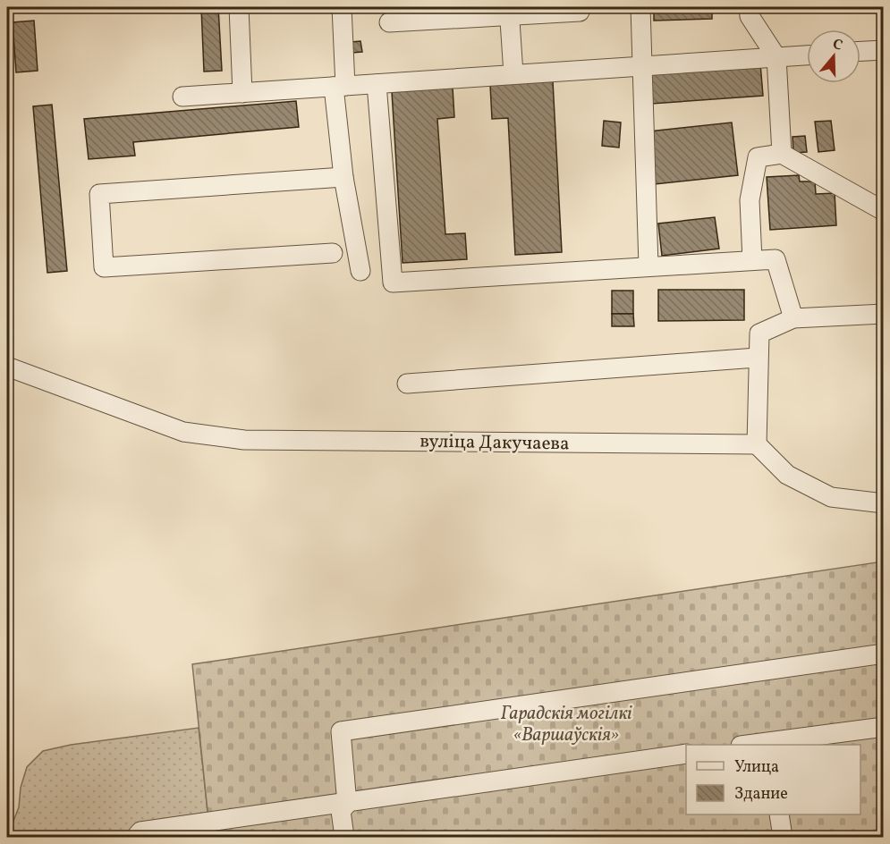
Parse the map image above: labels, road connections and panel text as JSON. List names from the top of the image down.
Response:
{
  "streets": {
    "street": ["вуліца Дакучаева"]
  },
  "parks": ["Гарадскія могілкі «Варшаўскія»"],
  "legend": ["Улица", "Здание"],
  "north": "top"
}
